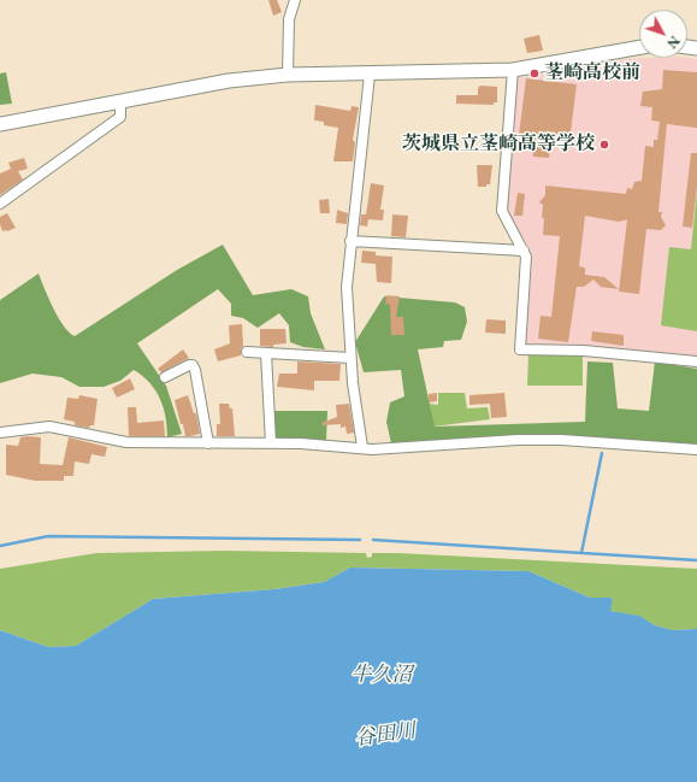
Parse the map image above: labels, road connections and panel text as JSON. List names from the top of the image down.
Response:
{
  "water": ["牛久沼", "谷田川"],
  "places": ["茎崎高校前", "茨城県立茎崎高等学校"],
  "north": "bottom right"
}
